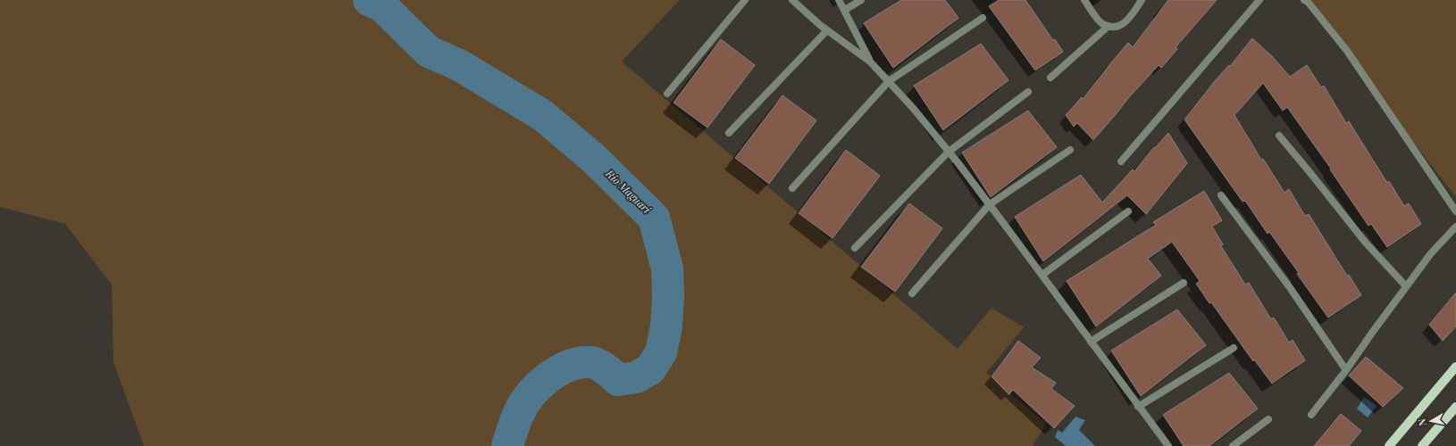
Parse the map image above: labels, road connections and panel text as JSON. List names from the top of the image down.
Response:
{
  "water": ["Rio Maguari"],
  "north": "left"
}
